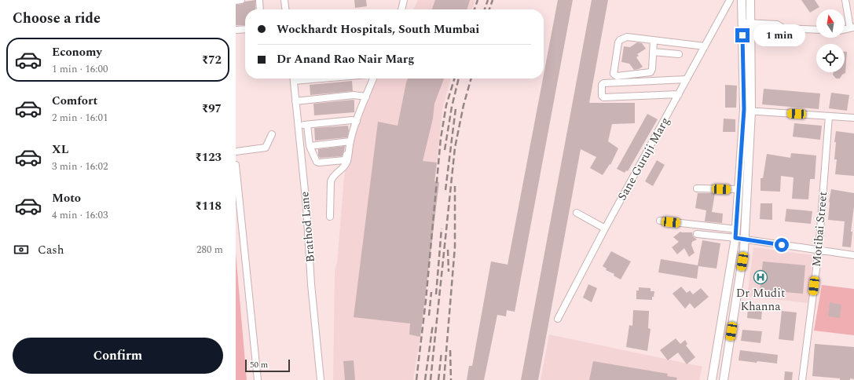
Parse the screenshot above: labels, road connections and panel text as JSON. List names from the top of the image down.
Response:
{
  "streets": {
    "street": ["Sane Guruji Marg", "Brathod Lane", "Motibai Street"]
  },
  "places": {
    "hospital": ["Dr Mudit Khanna"]
  },
  "scale_bar": "50 m",
  "north": "top",
  "page": {
    "heading": "Choose a ride",
    "banner": ["Wockhardt Hospitals, South Mumbai", "Dr Anand Rao Nair Marg"],
    "bubble": "1 min",
    "list": [
      {
        "name": "Economy",
        "note": "1 min · 16:00",
        "value": "₹72"
      },
      {
        "name": "Comfort",
        "note": "2 min · 16:01",
        "value": "₹97"
      },
      {
        "name": "XL",
        "note": "3 min · 16:02",
        "value": "₹123"
      },
      {
        "name": "Moto",
        "note": "4 min · 16:03",
        "value": "₹118"
      }
    ],
    "pay": ["Cash", "280 m"],
    "buttons": "Confirm",
    "scale": "50 m"
  }
}
